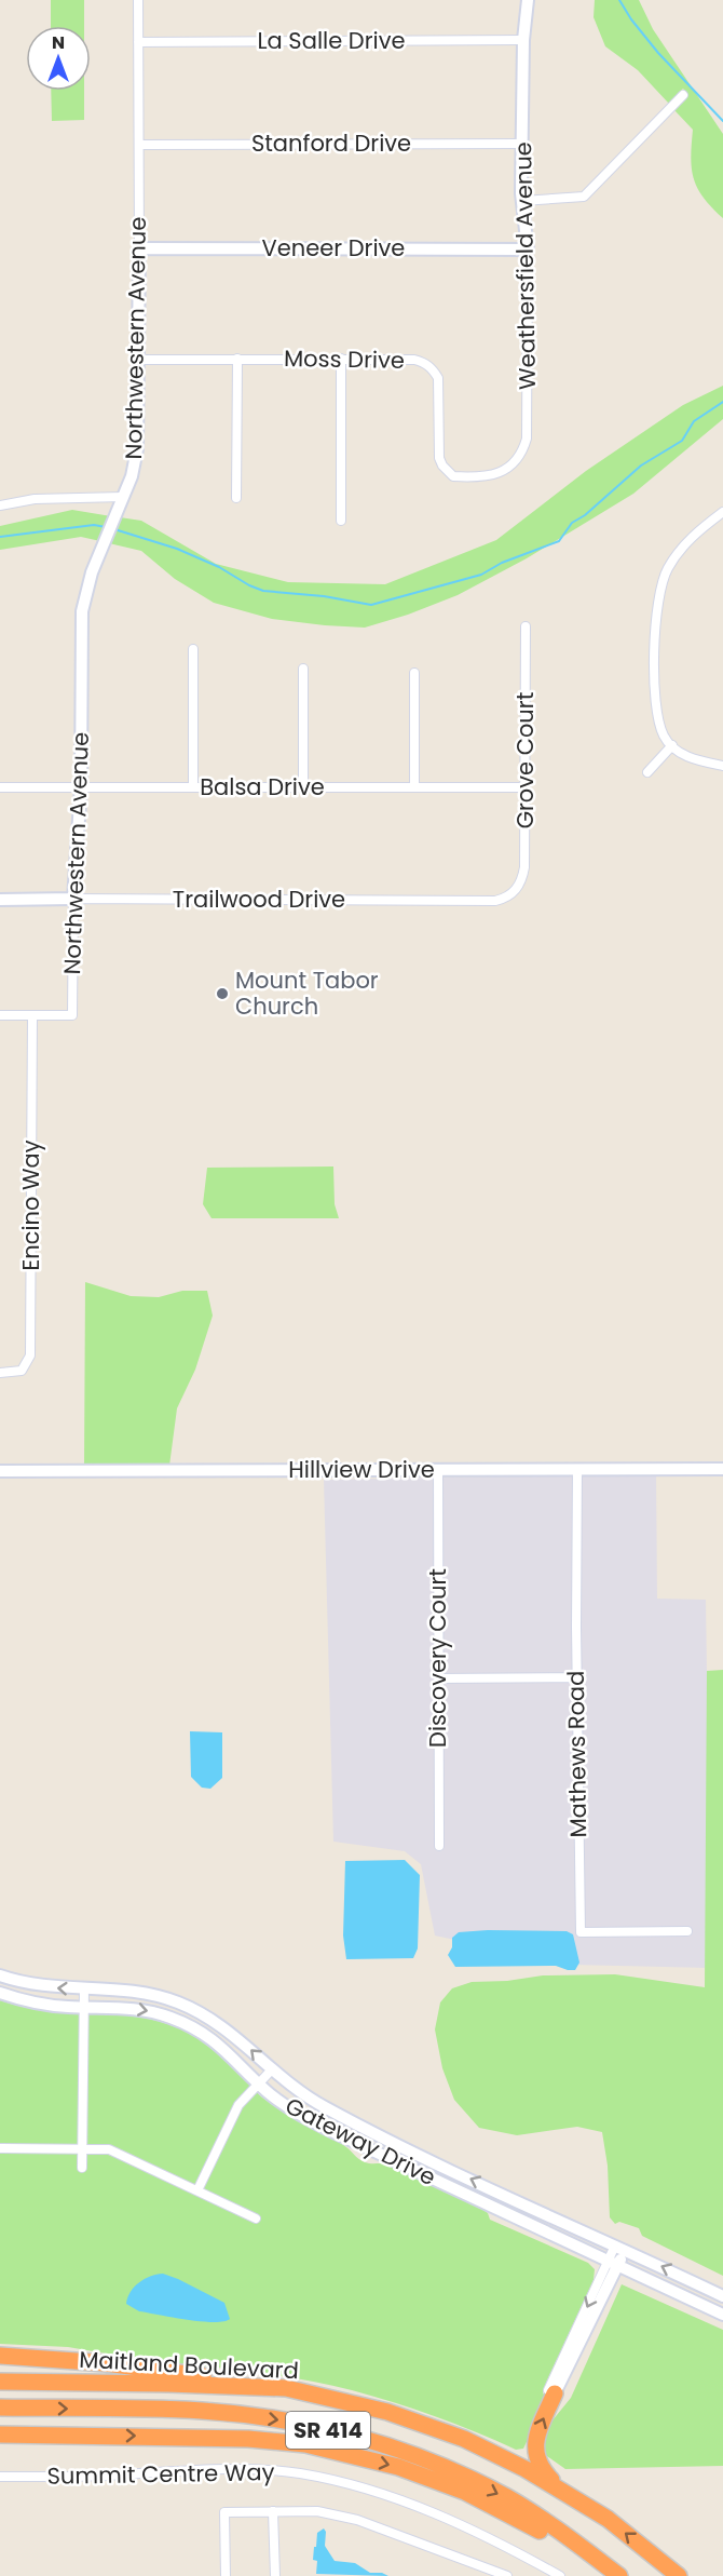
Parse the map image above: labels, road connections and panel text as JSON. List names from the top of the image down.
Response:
{
  "streets": {
    "highway": ["Maitland Boulevard", "SR 414"],
    "street": [
      "La Salle Drive",
      "Stanford Drive",
      "Veneer Drive",
      "Weathersfield Avenue",
      "Northwestern Avenue",
      "Moss Drive",
      "Grove Court",
      "Balsa Drive",
      "Trailwood Drive",
      "Encino Way",
      "Hillview Drive",
      "Discovery Court",
      "Mathews Road",
      "Gateway Drive",
      "Summit Centre Way"
    ]
  },
  "crossings": [
    ["La Salle Drive", "Weathersfield Avenue"],
    ["La Salle Drive", "Northwestern Avenue"],
    ["Stanford Drive", "Weathersfield Avenue"],
    ["Stanford Drive", "Northwestern Avenue"],
    ["Veneer Drive", "Weathersfield Avenue"],
    ["Veneer Drive", "Northwestern Avenue"],
    ["Weathersfield Avenue", "Moss Drive"],
    ["Northwestern Avenue", "Moss Drive"],
    ["Northwestern Avenue", "Balsa Drive"],
    ["Northwestern Avenue", "Trailwood Drive"],
    ["Northwestern Avenue", "Encino Way"],
    ["Grove Court", "Balsa Drive"],
    ["Grove Court", "Trailwood Drive"],
    ["Hillview Drive", "Discovery Court"],
    ["Hillview Drive", "Mathews Road"]
  ],
  "places": ["Mount Tabor Church"],
  "north": "top"
}
